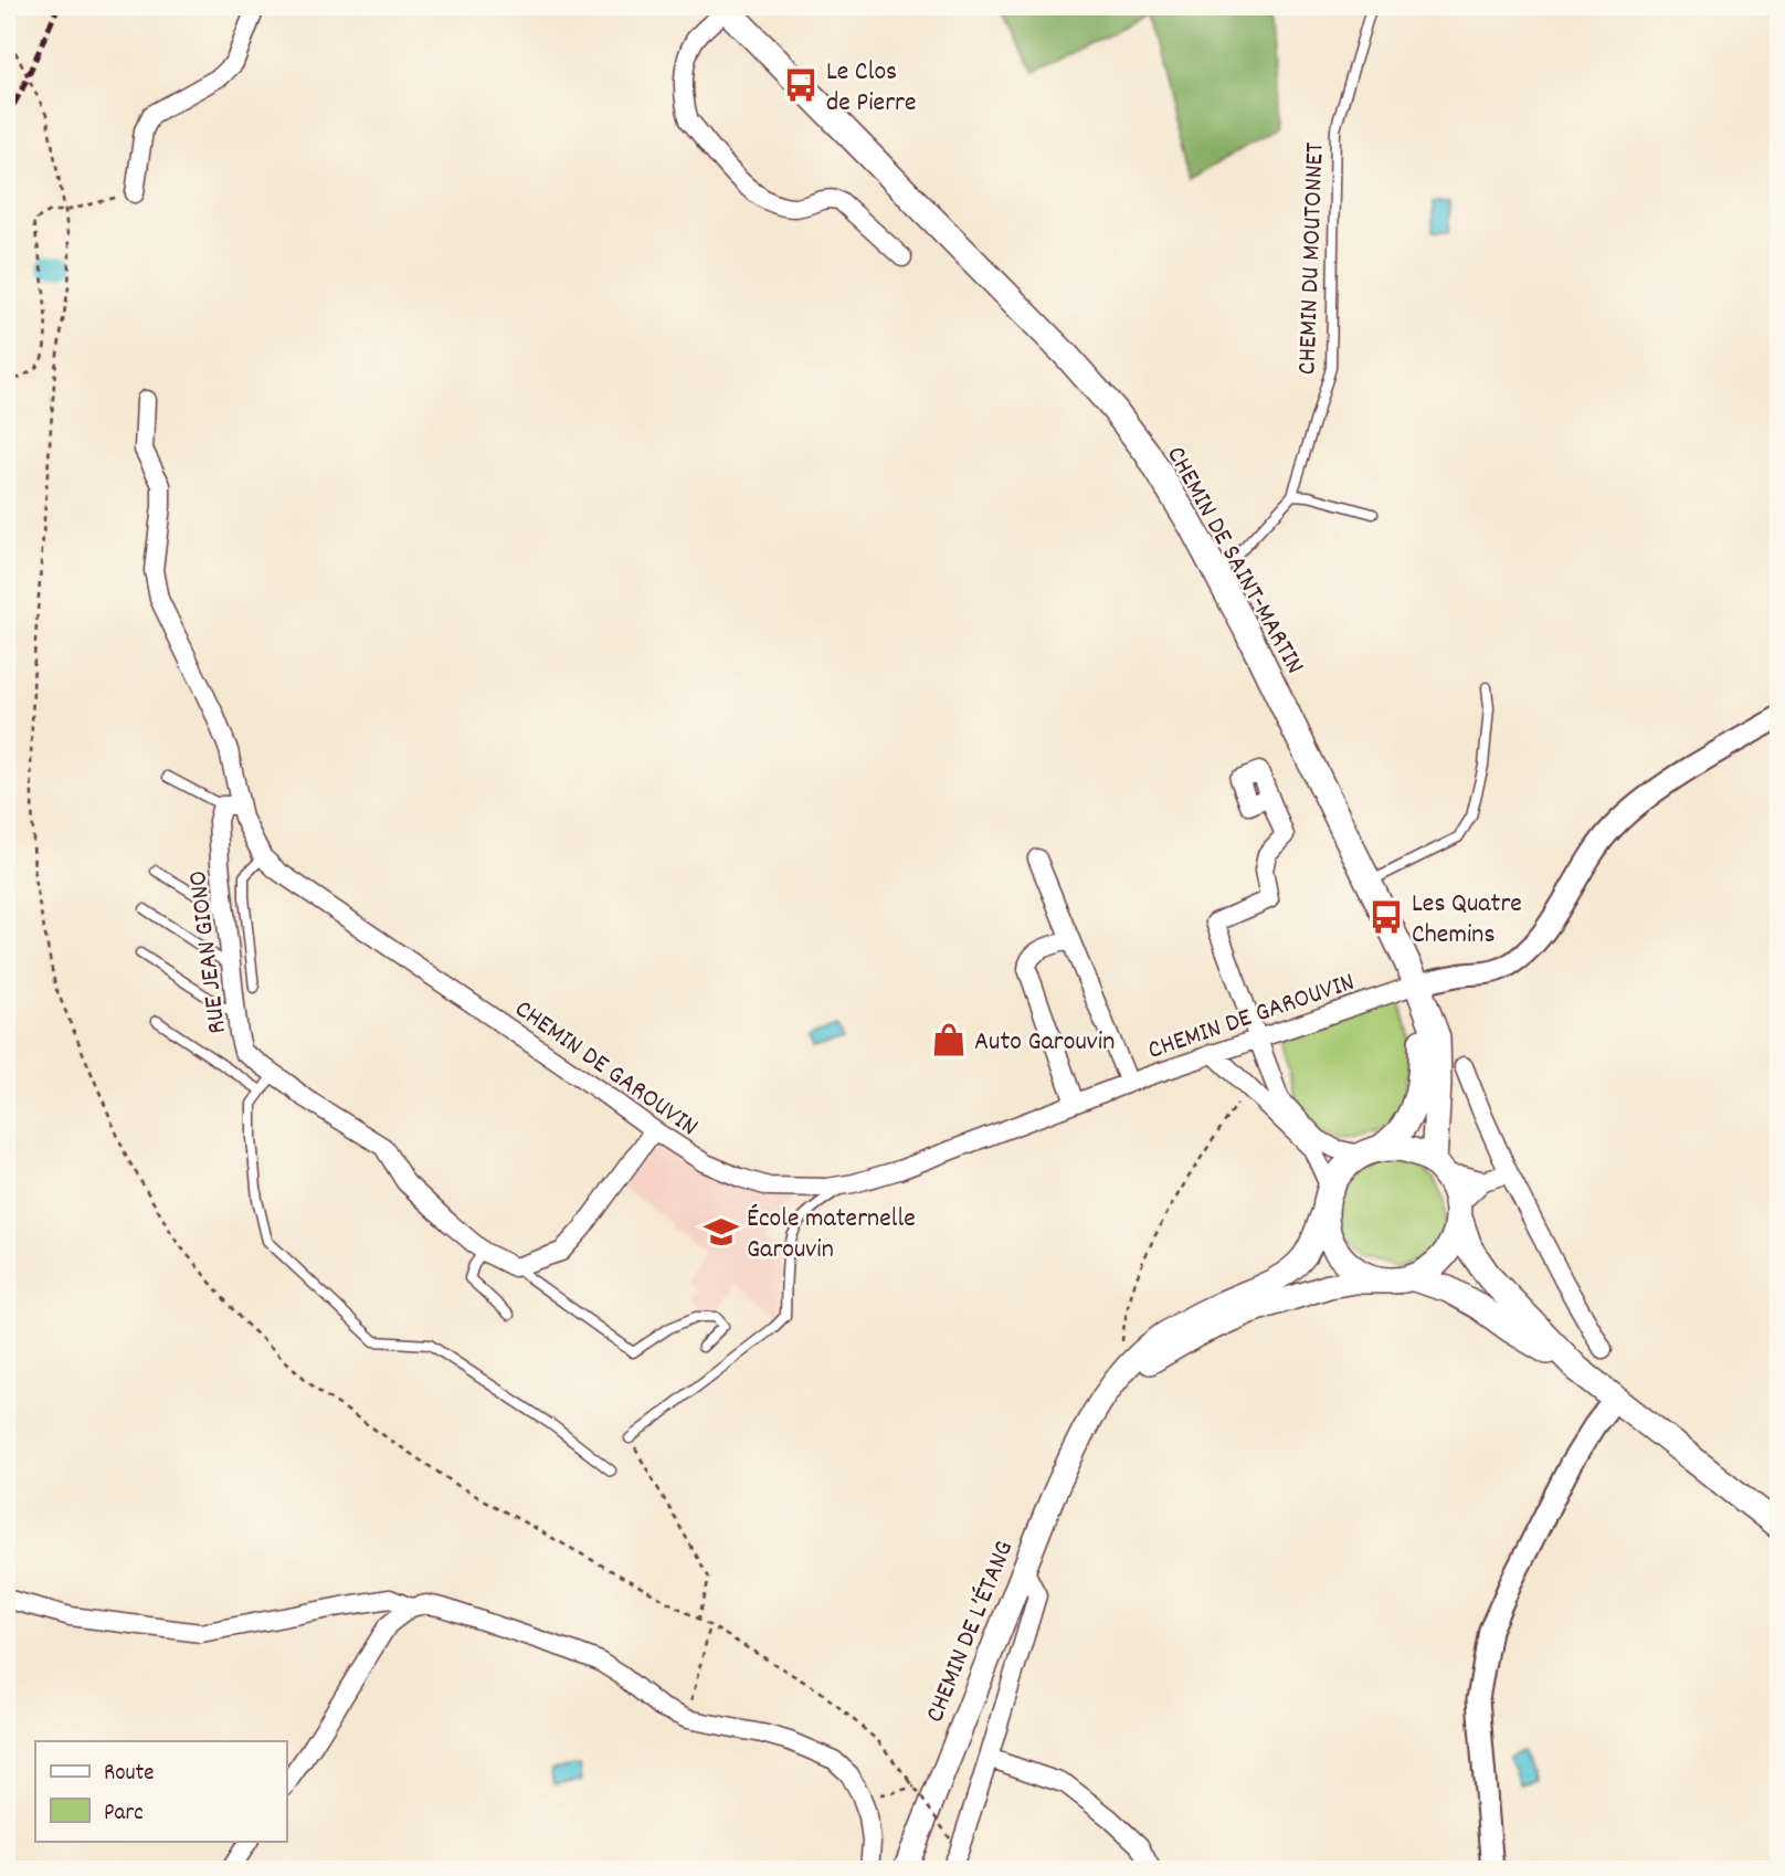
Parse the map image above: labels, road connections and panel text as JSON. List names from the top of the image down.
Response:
{
  "streets": {
    "main road": ["CHEMIN DE SAINT-MARTIN", "CHEMIN DE L’ÉTANG"],
    "street": ["RUE JEAN GIONO", "CHEMIN DE GAROUVIN"],
    "lane": ["CHEMIN DU MOUTONNET"]
  },
  "crossings": [
    ["CHEMIN DU MOUTONNET", "CHEMIN DE SAINT-MARTIN"],
    ["CHEMIN DE SAINT-MARTIN", "CHEMIN DE GAROUVIN"],
    ["CHEMIN DE SAINT-MARTIN", "CHEMIN DE L’ÉTANG"],
    ["RUE JEAN GIONO", "CHEMIN DE GAROUVIN"]
  ],
  "places": {
    "bus stop": ["Le Clos de Pierre", "Les Quatre Chemins"],
    "shop": ["Auto Garouvin"],
    "school or university": ["École maternelle Garouvin"]
  },
  "legend": ["Route", "Parc"]
}
